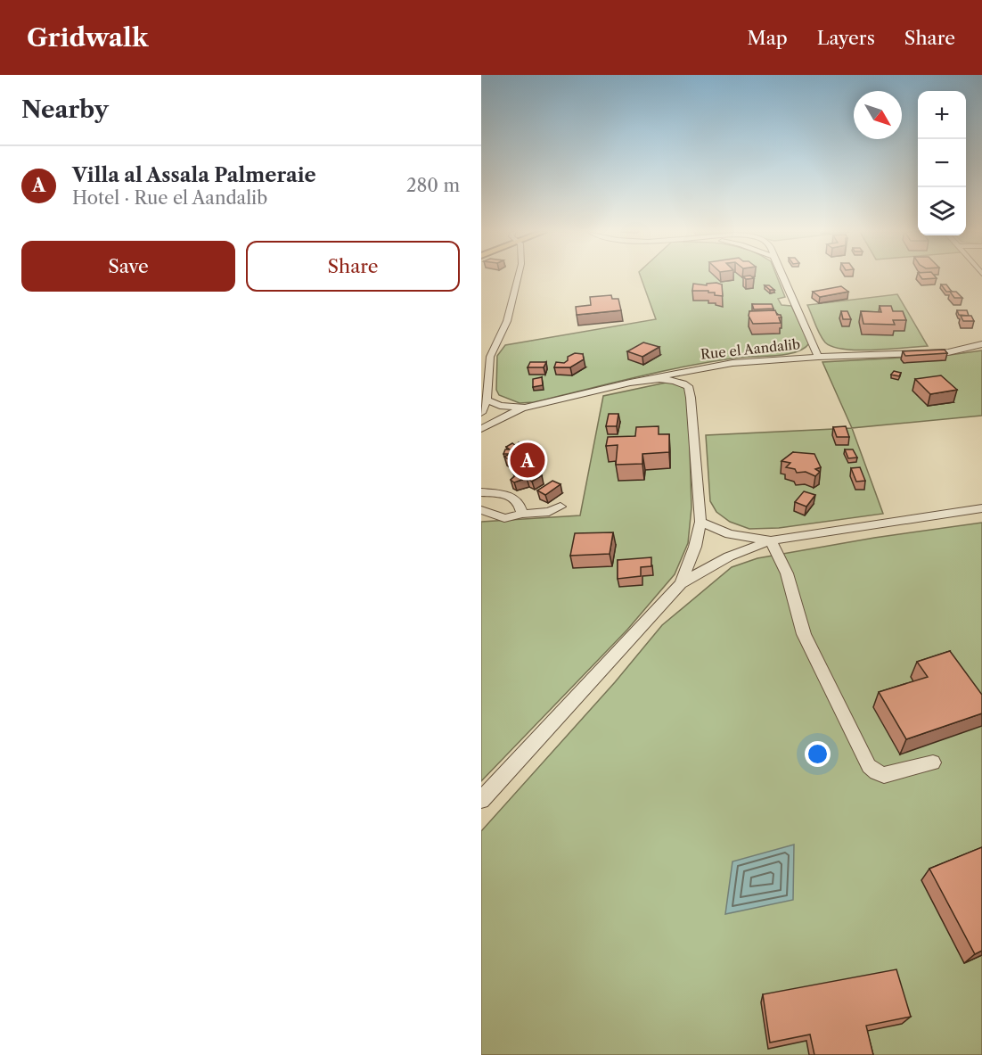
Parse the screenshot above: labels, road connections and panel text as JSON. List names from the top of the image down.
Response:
{
  "streets": {
    "street": ["Rue el Aandalib"]
  },
  "north": "bottom right",
  "page": {
    "header": "Gridwalk",
    "nav": ["Map", "Layers", "Share"],
    "heading": "Nearby",
    "map_buttons": ["+", "−"],
    "list": [
      {
        "mark": "A",
        "name": "Villa al Assala Palmeraie",
        "note": "Hotel · Rue el Aandalib",
        "value": "280 m"
      }
    ],
    "buttons": ["Save", "Share"],
    "pins": "A"
  }
}
